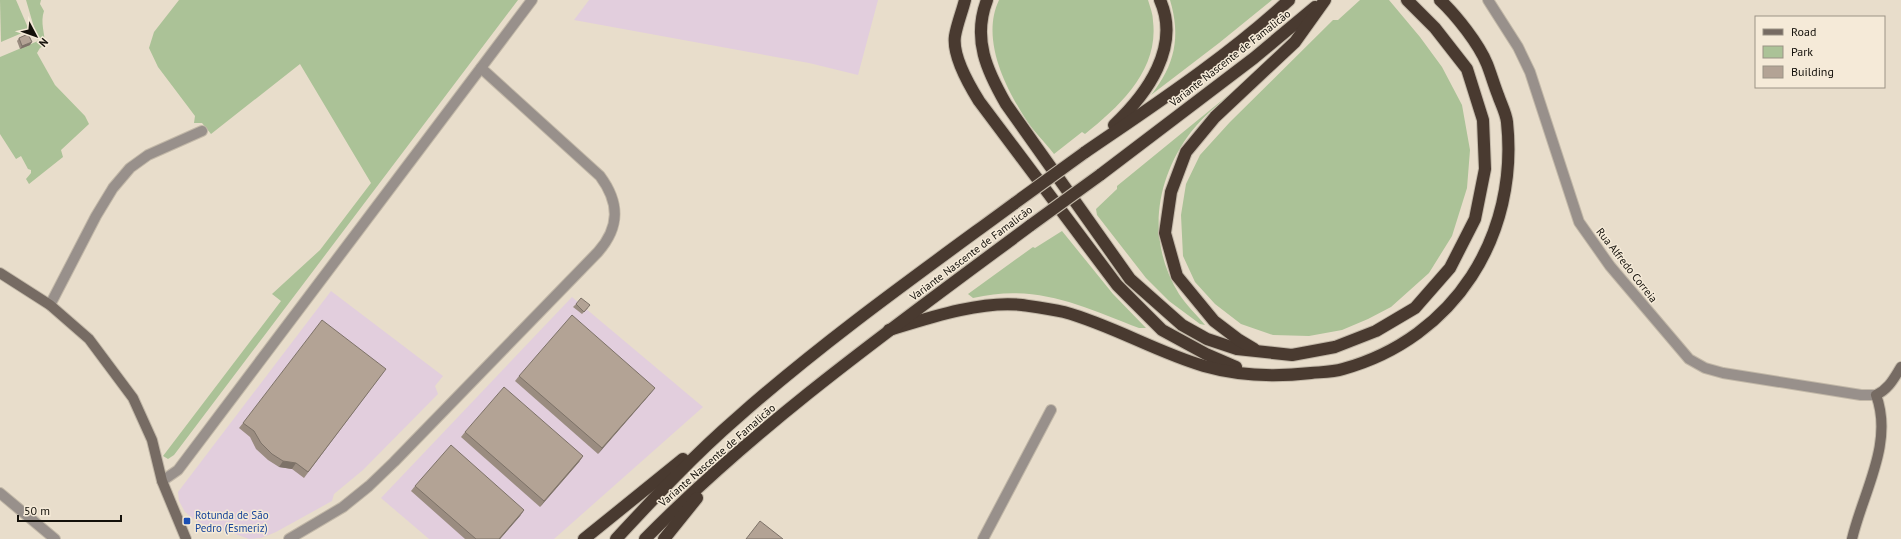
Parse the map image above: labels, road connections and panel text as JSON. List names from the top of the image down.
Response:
{
  "streets": {
    "highway": ["Variante Nascente de Famalicão"],
    "street": ["Rua Alfredo Correia"]
  },
  "places": {
    "transit": ["Rotunda de São Pedro (Esmeriz)"]
  },
  "legend": ["Road", "Park", "Building"],
  "scale_bar": "50 m",
  "north": "bottom right"
}
